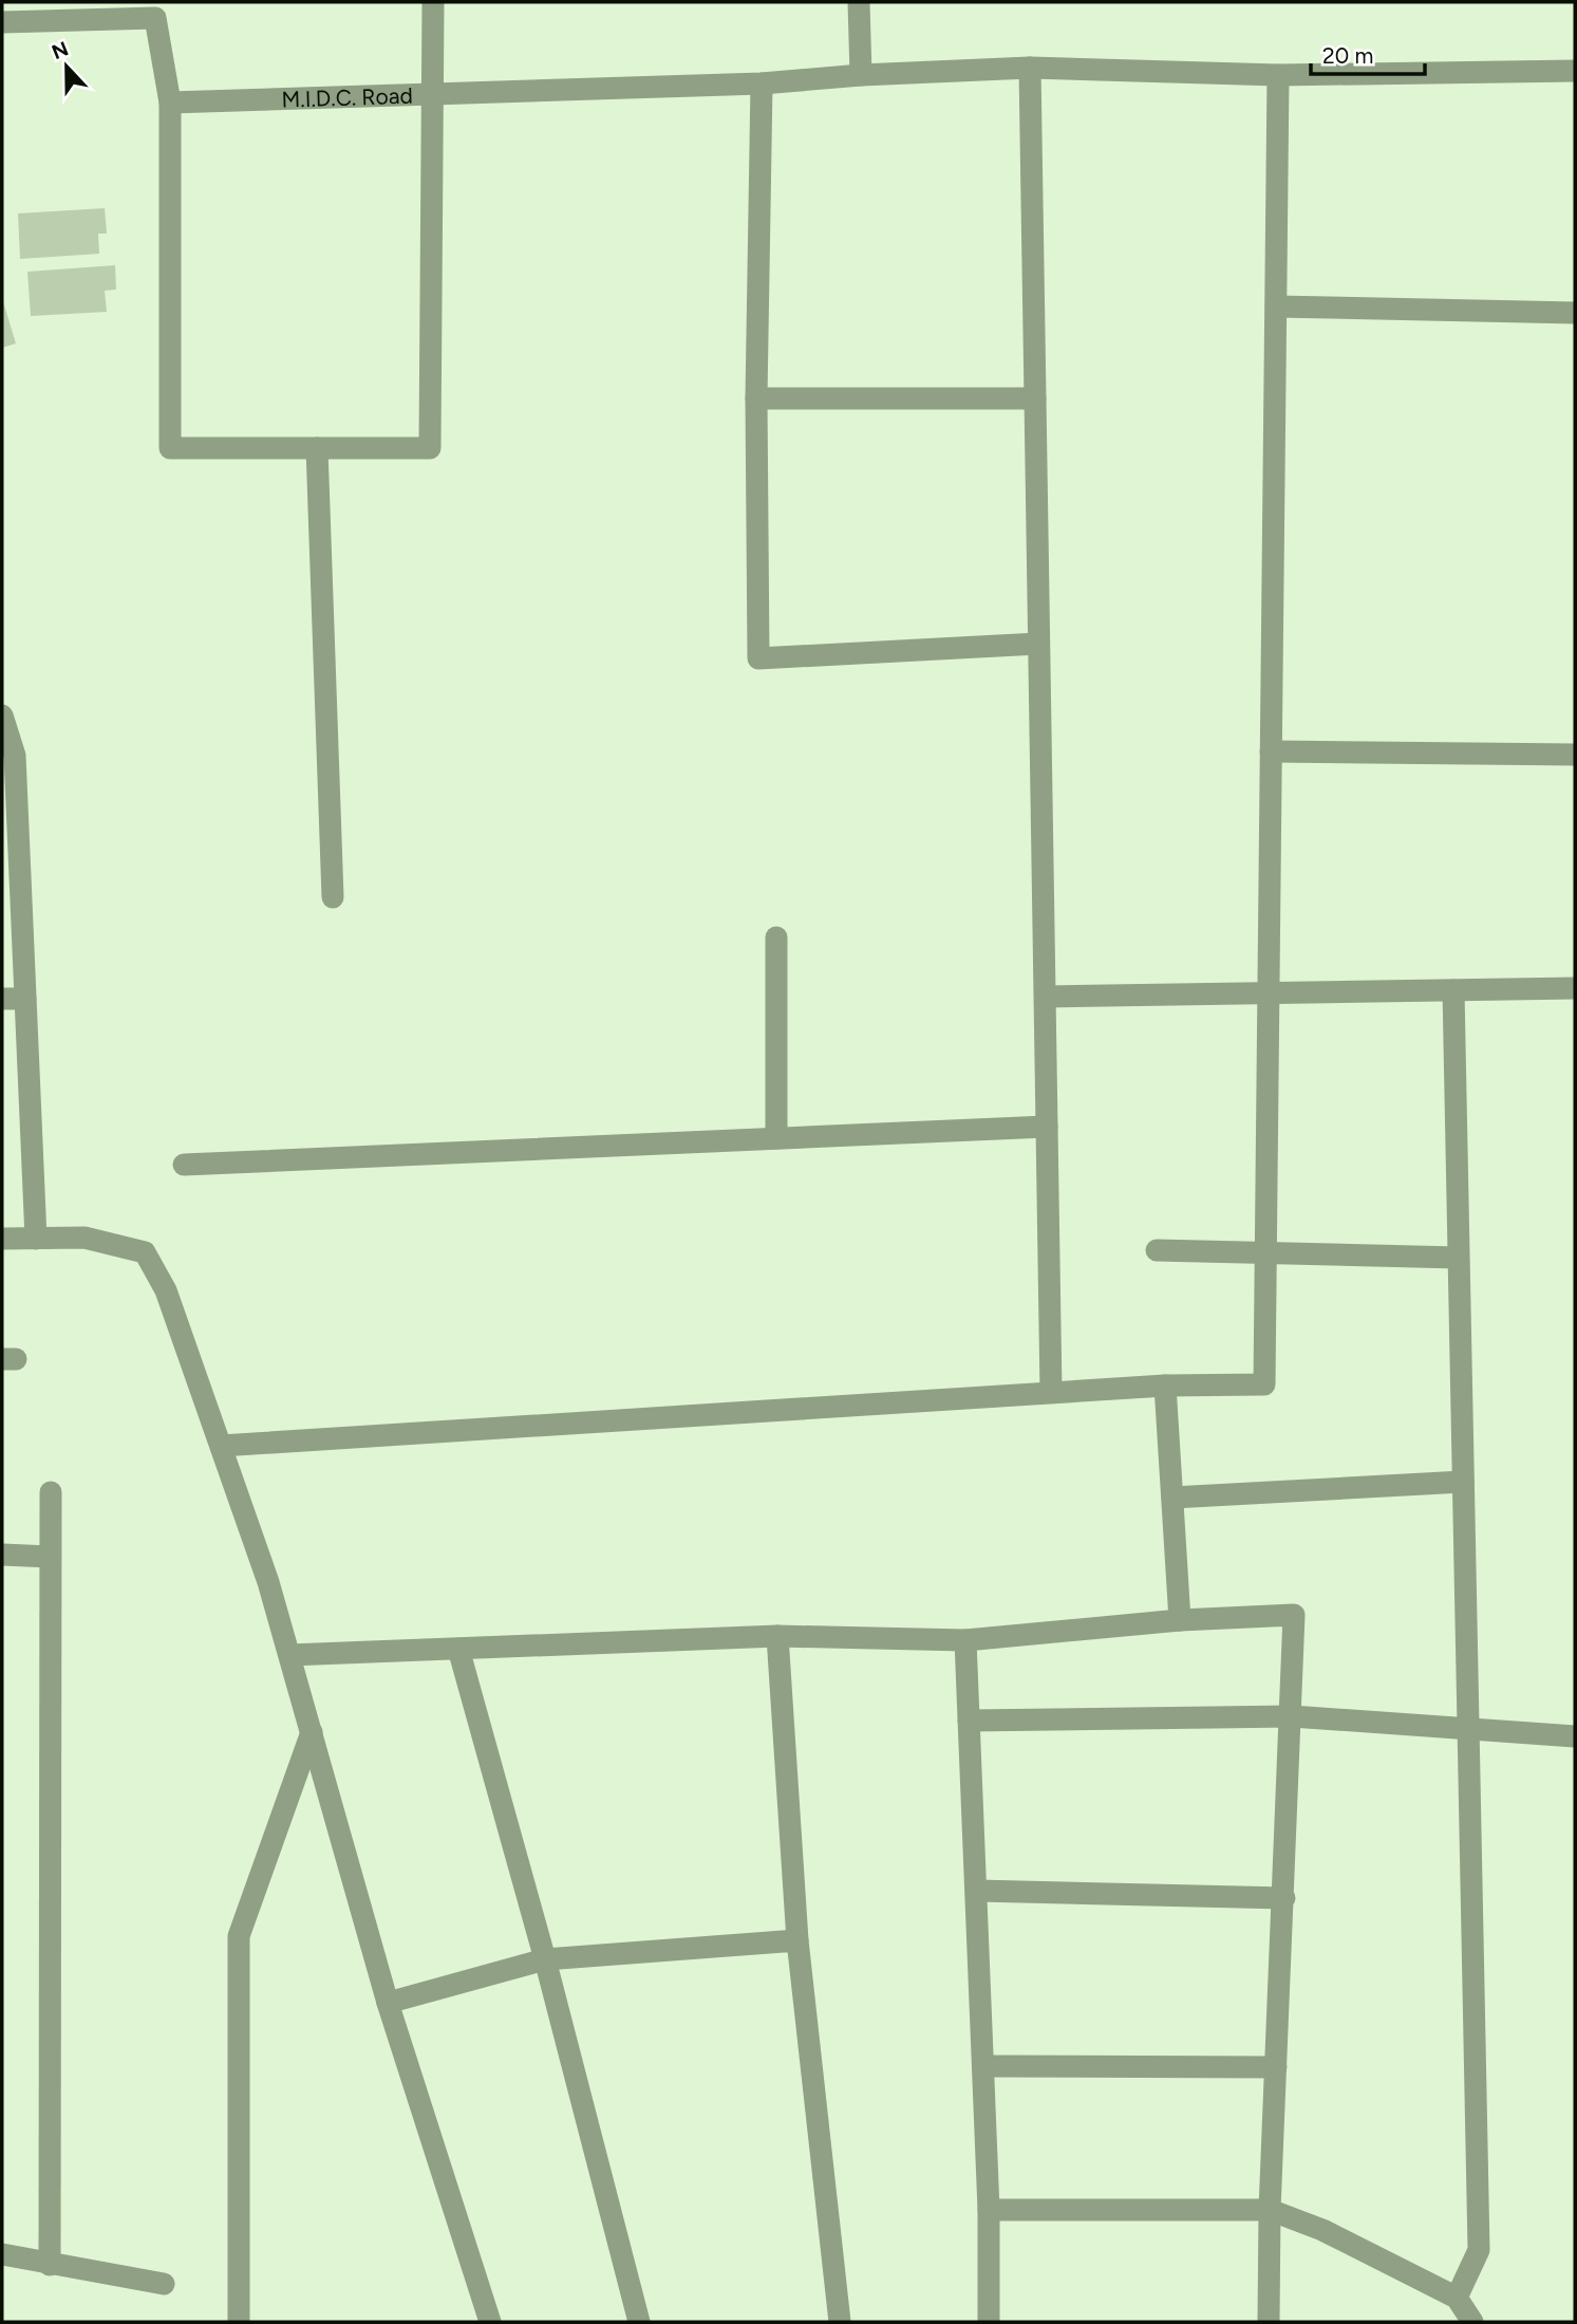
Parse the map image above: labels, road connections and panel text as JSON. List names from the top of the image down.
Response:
{
  "streets": {
    "street": ["M.I.D.C. Road"]
  },
  "scale_bar": "20 m",
  "north": "top"
}
